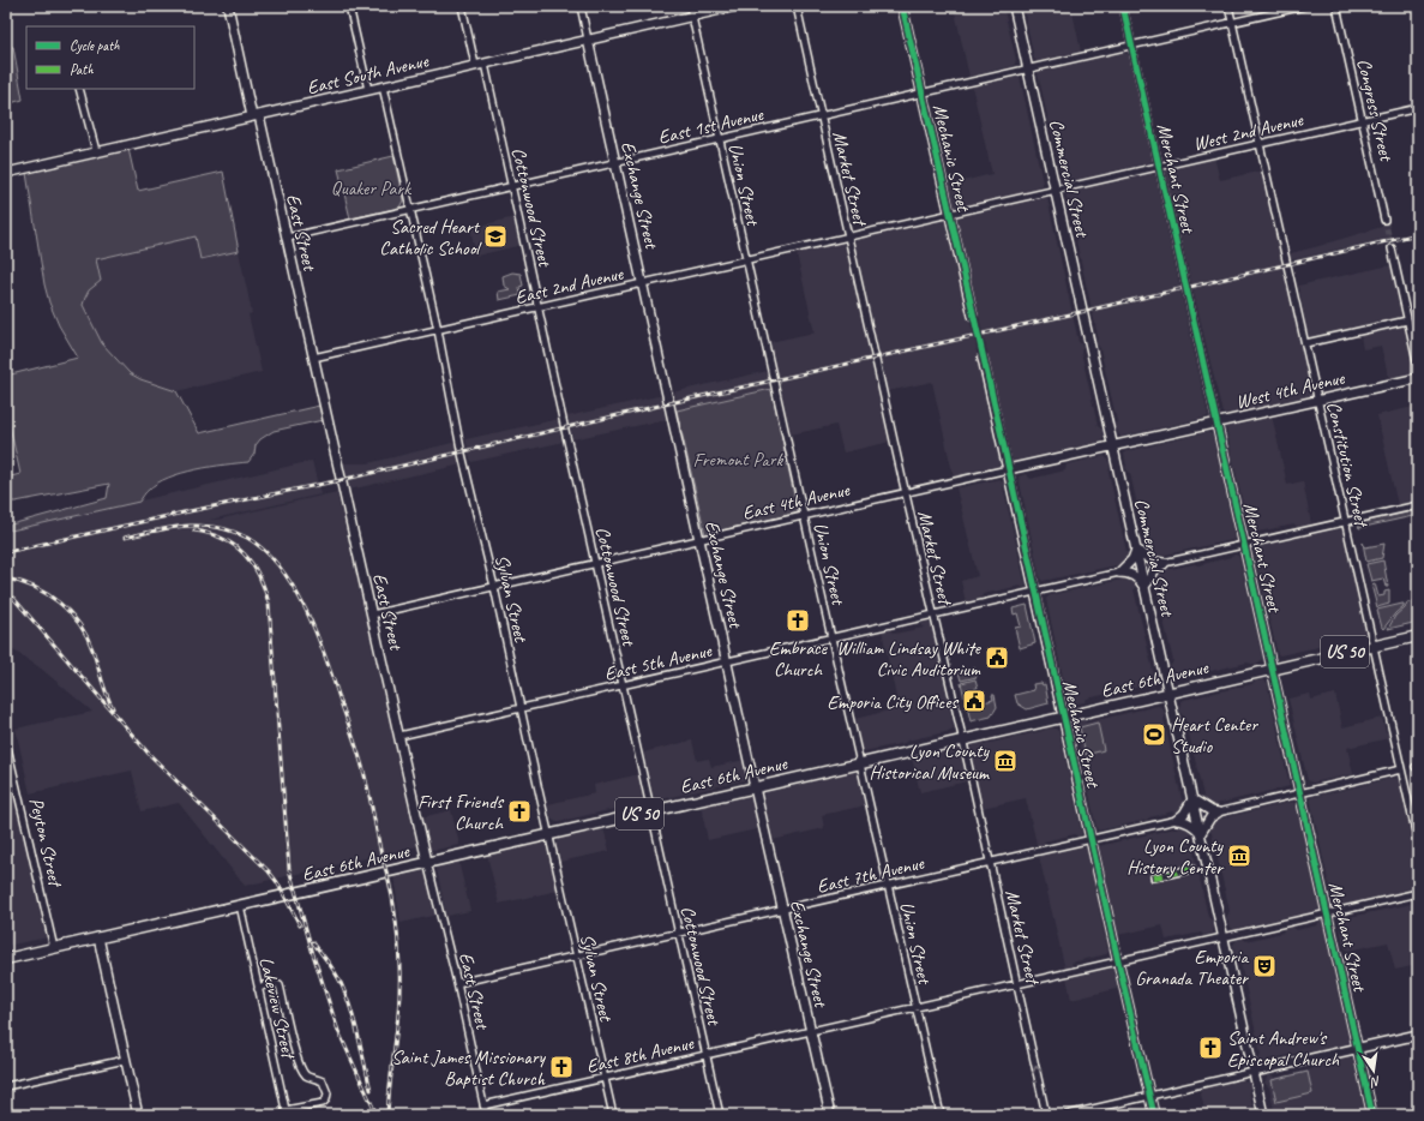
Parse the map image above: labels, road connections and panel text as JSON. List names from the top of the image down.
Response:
{
  "streets": {
    "main road": ["US 50", "East 6th Avenue"],
    "street": [
      "East South Avenue",
      "Congress Street",
      "East 1st Avenue",
      "West 2nd Avenue",
      "Mechanic Street",
      "Market Street",
      "Commercial Street",
      "Merchant Street",
      "Union Street",
      "Exchange Street",
      "Cottonwood Street",
      "East Street",
      "East 2nd Avenue",
      "West 4th Avenue",
      "Constitution Street",
      "East 4th Avenue",
      "Sylvan Street",
      "East 5th Avenue",
      "Peyton Street",
      "East 7th Avenue",
      "Lakeview Street",
      "East 8th Avenue"
    ]
  },
  "crossings": [
    ["East South Avenue", "Union Street"],
    ["East South Avenue", "Exchange Street"],
    ["East South Avenue", "Cottonwood Street"],
    ["East South Avenue", "East Street"],
    ["East South Avenue", "Sylvan Street"],
    ["Congress Street", "West 2nd Avenue"],
    ["East 1st Avenue", "Mechanic Street"],
    ["East 1st Avenue", "Market Street"],
    ["East 1st Avenue", "Commercial Street"],
    ["East 1st Avenue", "Merchant Street"],
    ["East 1st Avenue", "Union Street"],
    ["East 1st Avenue", "Exchange Street"],
    ["East 1st Avenue", "Cottonwood Street"],
    ["East 1st Avenue", "East Street"],
    ["East 1st Avenue", "Constitution Street"],
    ["East 1st Avenue", "Sylvan Street"],
    ["West 2nd Avenue", "Commercial Street"],
    ["West 2nd Avenue", "Merchant Street"],
    ["West 2nd Avenue", "East 2nd Avenue"],
    ["West 2nd Avenue", "Constitution Street"],
    ["Mechanic Street", "East 2nd Avenue"],
    ["Mechanic Street", "East 4th Avenue"],
    ["Mechanic Street", "East 5th Avenue"],
    ["Mechanic Street", "East 6th Avenue"],
    ["Mechanic Street", "East 7th Avenue"],
    ["Mechanic Street", "East 8th Avenue"],
    ["Market Street", "East 2nd Avenue"],
    ["Market Street", "East 4th Avenue"],
    ["Market Street", "East 5th Avenue"],
    ["Market Street", "East 6th Avenue"],
    ["Market Street", "East 7th Avenue"],
    ["Market Street", "East 8th Avenue"],
    ["Commercial Street", "East 2nd Avenue"],
    ["Commercial Street", "West 4th Avenue"],
    ["Commercial Street", "East 4th Avenue"],
    ["Commercial Street", "East 6th Avenue"],
    ["Commercial Street", "East 8th Avenue"],
    ["Merchant Street", "West 4th Avenue"],
    ["Merchant Street", "US 50"],
    ["Merchant Street", "East 6th Avenue"],
    ["Merchant Street", "East 8th Avenue"],
    ["Union Street", "East 2nd Avenue"],
    ["Union Street", "East 4th Avenue"],
    ["Union Street", "East 5th Avenue"],
    ["Union Street", "East 6th Avenue"],
    ["Union Street", "East 7th Avenue"],
    ["Union Street", "East 8th Avenue"],
    ["Exchange Street", "East 2nd Avenue"],
    ["Exchange Street", "East 4th Avenue"],
    ["Exchange Street", "East 5th Avenue"],
    ["Exchange Street", "East 6th Avenue"],
    ["Exchange Street", "East 7th Avenue"],
    ["Exchange Street", "East 8th Avenue"],
    ["Cottonwood Street", "East 2nd Avenue"],
    ["Cottonwood Street", "East 4th Avenue"],
    ["Cottonwood Street", "East 5th Avenue"],
    ["Cottonwood Street", "East 6th Avenue"],
    ["Cottonwood Street", "East 7th Avenue"],
    ["Cottonwood Street", "East 8th Avenue"],
    ["East Street", "East 2nd Avenue"],
    ["East Street", "East 4th Avenue"],
    ["East Street", "East 5th Avenue"],
    ["East Street", "East 6th Avenue"],
    ["East Street", "East 7th Avenue"],
    ["East Street", "East 8th Avenue"],
    ["East 2nd Avenue", "Sylvan Street"],
    ["West 4th Avenue", "Constitution Street"],
    ["West 4th Avenue", "East 4th Avenue"],
    ["Constitution Street", "US 50"],
    ["East 4th Avenue", "Sylvan Street"],
    ["Sylvan Street", "East 5th Avenue"],
    ["Sylvan Street", "East 6th Avenue"],
    ["Sylvan Street", "East 7th Avenue"],
    ["Sylvan Street", "East 8th Avenue"],
    ["US 50", "East 6th Avenue"],
    ["East 6th Avenue", "Peyton Street"],
    ["East 6th Avenue", "Lakeview Street"]
  ],
  "parks": ["Quaker Park", "Fremont Park"],
  "places": {
    "school or university": ["Sacred Heart Catholic School"],
    "church": [
      "Embrace Church",
      "First Friends Church",
      "Saint Andrew's Episcopal Church",
      "Saint James Missionary Baptist Church"
    ],
    "public building": ["William Lindsay White Civic Auditorium", "Emporia City Offices"],
    "sports": ["Heart Center Studio"],
    "museum": ["Lyon County Historical Museum", "Lyon County History Center"],
    "theatre": ["Emporia Granada Theater"]
  },
  "legend": ["Cycle path", "Path"],
  "north": "bottom"
}
